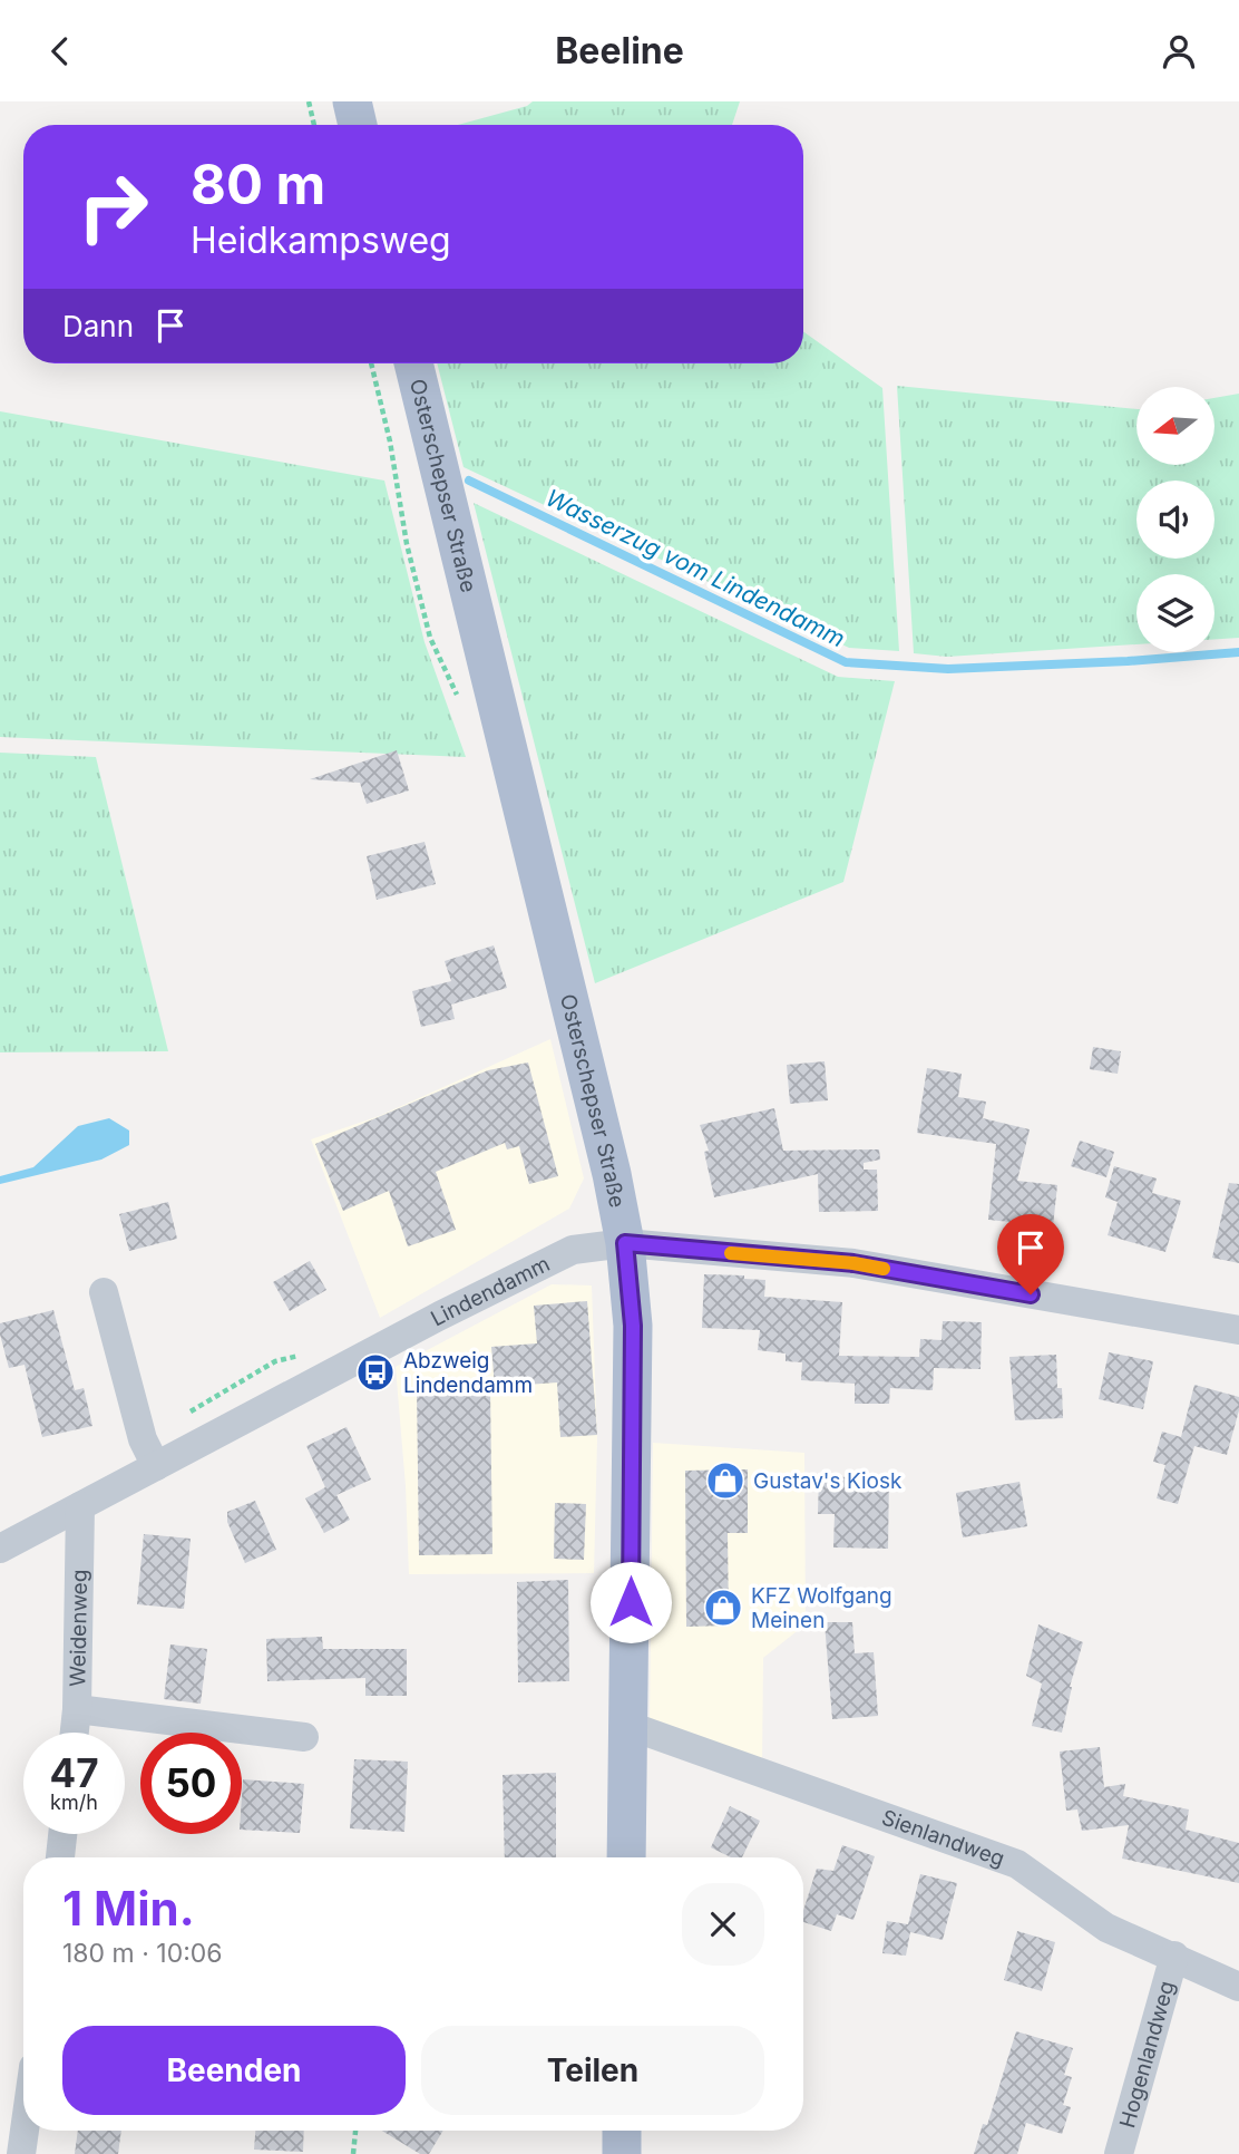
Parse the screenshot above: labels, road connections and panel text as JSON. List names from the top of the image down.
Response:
{
  "streets": {
    "main road": ["Osterschepser Straße"],
    "street": [
      "Lindendamm",
      "Weidenweg",
      "Sienlandweg",
      "Hogenlandweg"
    ]
  },
  "crossings": [
    ["Osterschepser Straße", "Lindendamm"],
    ["Osterschepser Straße", "Sienlandweg"],
    ["Lindendamm", "Weidenweg"],
    ["Sienlandweg", "Hogenlandweg"]
  ],
  "water": ["Wasserzug vom Lindendamm"],
  "places": {
    "bus stop": ["Abzweig Lindendamm"],
    "shop": ["Gustav's Kiosk", "KFZ Wolfgang Meinen"]
  },
  "north": "left",
  "page": {
    "header": "Beeline",
    "turn": ["80 m", "Heidkampsweg"],
    "then": "Dann",
    "speed": "47 km/h",
    "limit": "50",
    "heading": ["1 Min.", "180 m · 10:06"],
    "buttons": ["Beenden", "Teilen"]
  }
}
